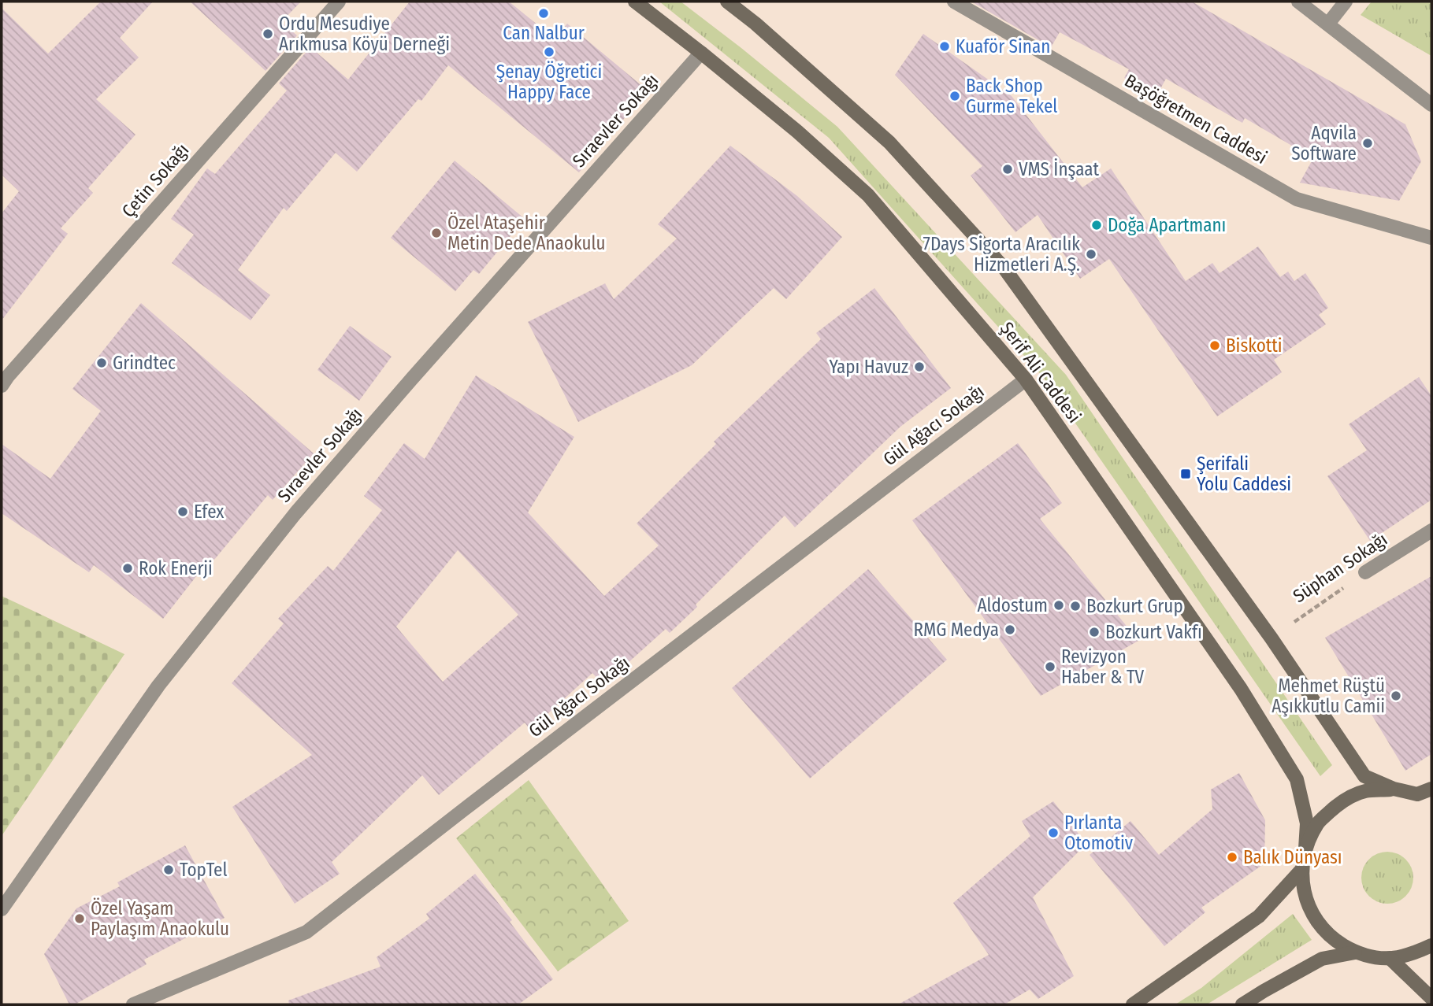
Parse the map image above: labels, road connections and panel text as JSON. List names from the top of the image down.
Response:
{
  "streets": {
    "street": [
      "Başöğretmen Caddesi",
      "Sıraevler Sokağı",
      "Çetin Sokağı",
      "Şerif Ali Caddesi",
      "Gül Ağacı Sokağı",
      "Süphan Sokağı"
    ]
  },
  "crossings": [
    ["Sıraevler Sokağı", "Şerif Ali Caddesi"],
    ["Şerif Ali Caddesi", "Gül Ağacı Sokağı"],
    ["Şerif Ali Caddesi", "Süphan Sokağı"]
  ],
  "places": {
    "other": [
      "Can Nalbur",
      "Ordu Mesudiye Arıkmusa Köyü Derneği",
      "Kuaför Sinan",
      "Şenay Öğretici Happy Face",
      "Back Shop Gurme Tekel",
      "Aqvila Software",
      "VMS İnşaat",
      "Doğa Apartmanı",
      "Özel Ataşehir Metin Dede Anaokulu",
      "7Days Sigorta Aracılık Hizmetleri A.Ş.",
      "Biskotti",
      "Grindtec",
      "Yapı Havuz",
      "Efex",
      "Rok Enerji",
      "Aldostum",
      "Bozkurt Grup",
      "RMG Medya",
      "Bozkurt Vakfı",
      "Revizyon Haber & TV",
      "Mehmet Rüştü Aşıkkutlu Camii",
      "Pırlanta Otomotiv",
      "Balık Dünyası",
      "TopTel",
      "Özel Yaşam Paylaşım Anaokulu"
    ],
    "transit": ["Şerifali Yolu Caddesi"]
  }
}
